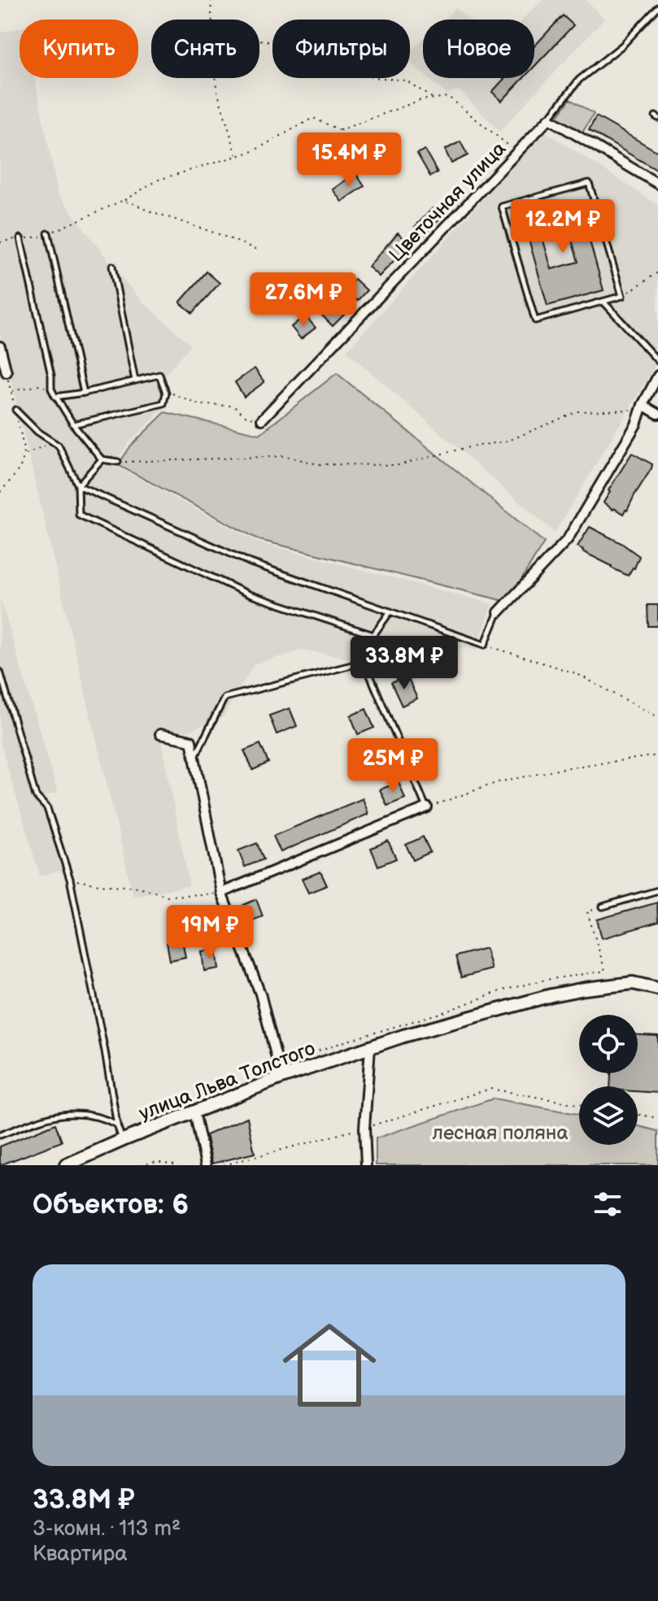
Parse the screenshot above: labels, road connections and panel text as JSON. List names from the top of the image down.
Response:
{
  "streets": {
    "main road": ["улица Льва Толстого"],
    "street": ["Цветочная улица"]
  },
  "parks": ["лесная поляна"],
  "page": {
    "chip": [
      "Купить",
      "Снять",
      "Фильтры",
      "Новое"
    ],
    "price": [
      "15.4M ₽",
      "12.2M ₽",
      "27.6M ₽",
      "33.8M ₽",
      "25M ₽",
      "19M ₽"
    ],
    "heading": "Объектов: 6",
    "list": [
      {
        "name": "33.8M ₽",
        "note": "3-комн. · 113 m² · Квартира"
      }
    ]
  }
}
